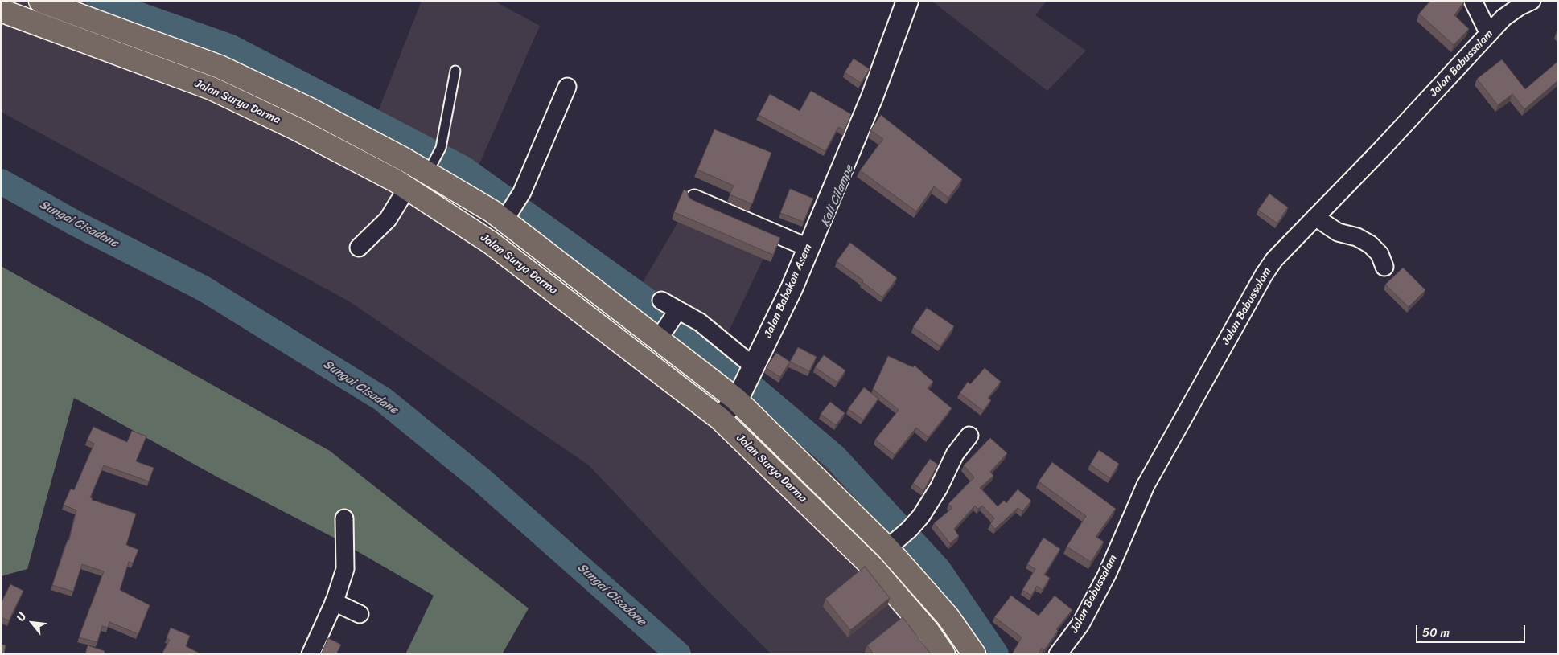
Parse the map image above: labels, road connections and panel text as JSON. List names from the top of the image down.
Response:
{
  "streets": {
    "main road": ["Jalan Surya Darma"],
    "street": ["Jalan Babussalam", "Jalan Babakan Asem"]
  },
  "crossings": [
    ["Jalan Surya Darma", "Jalan Babakan Asem"]
  ],
  "water": ["Kali Cilampe", "Sungai Cisadane"],
  "scale_bar": "50 m",
  "north": "top left"
}
